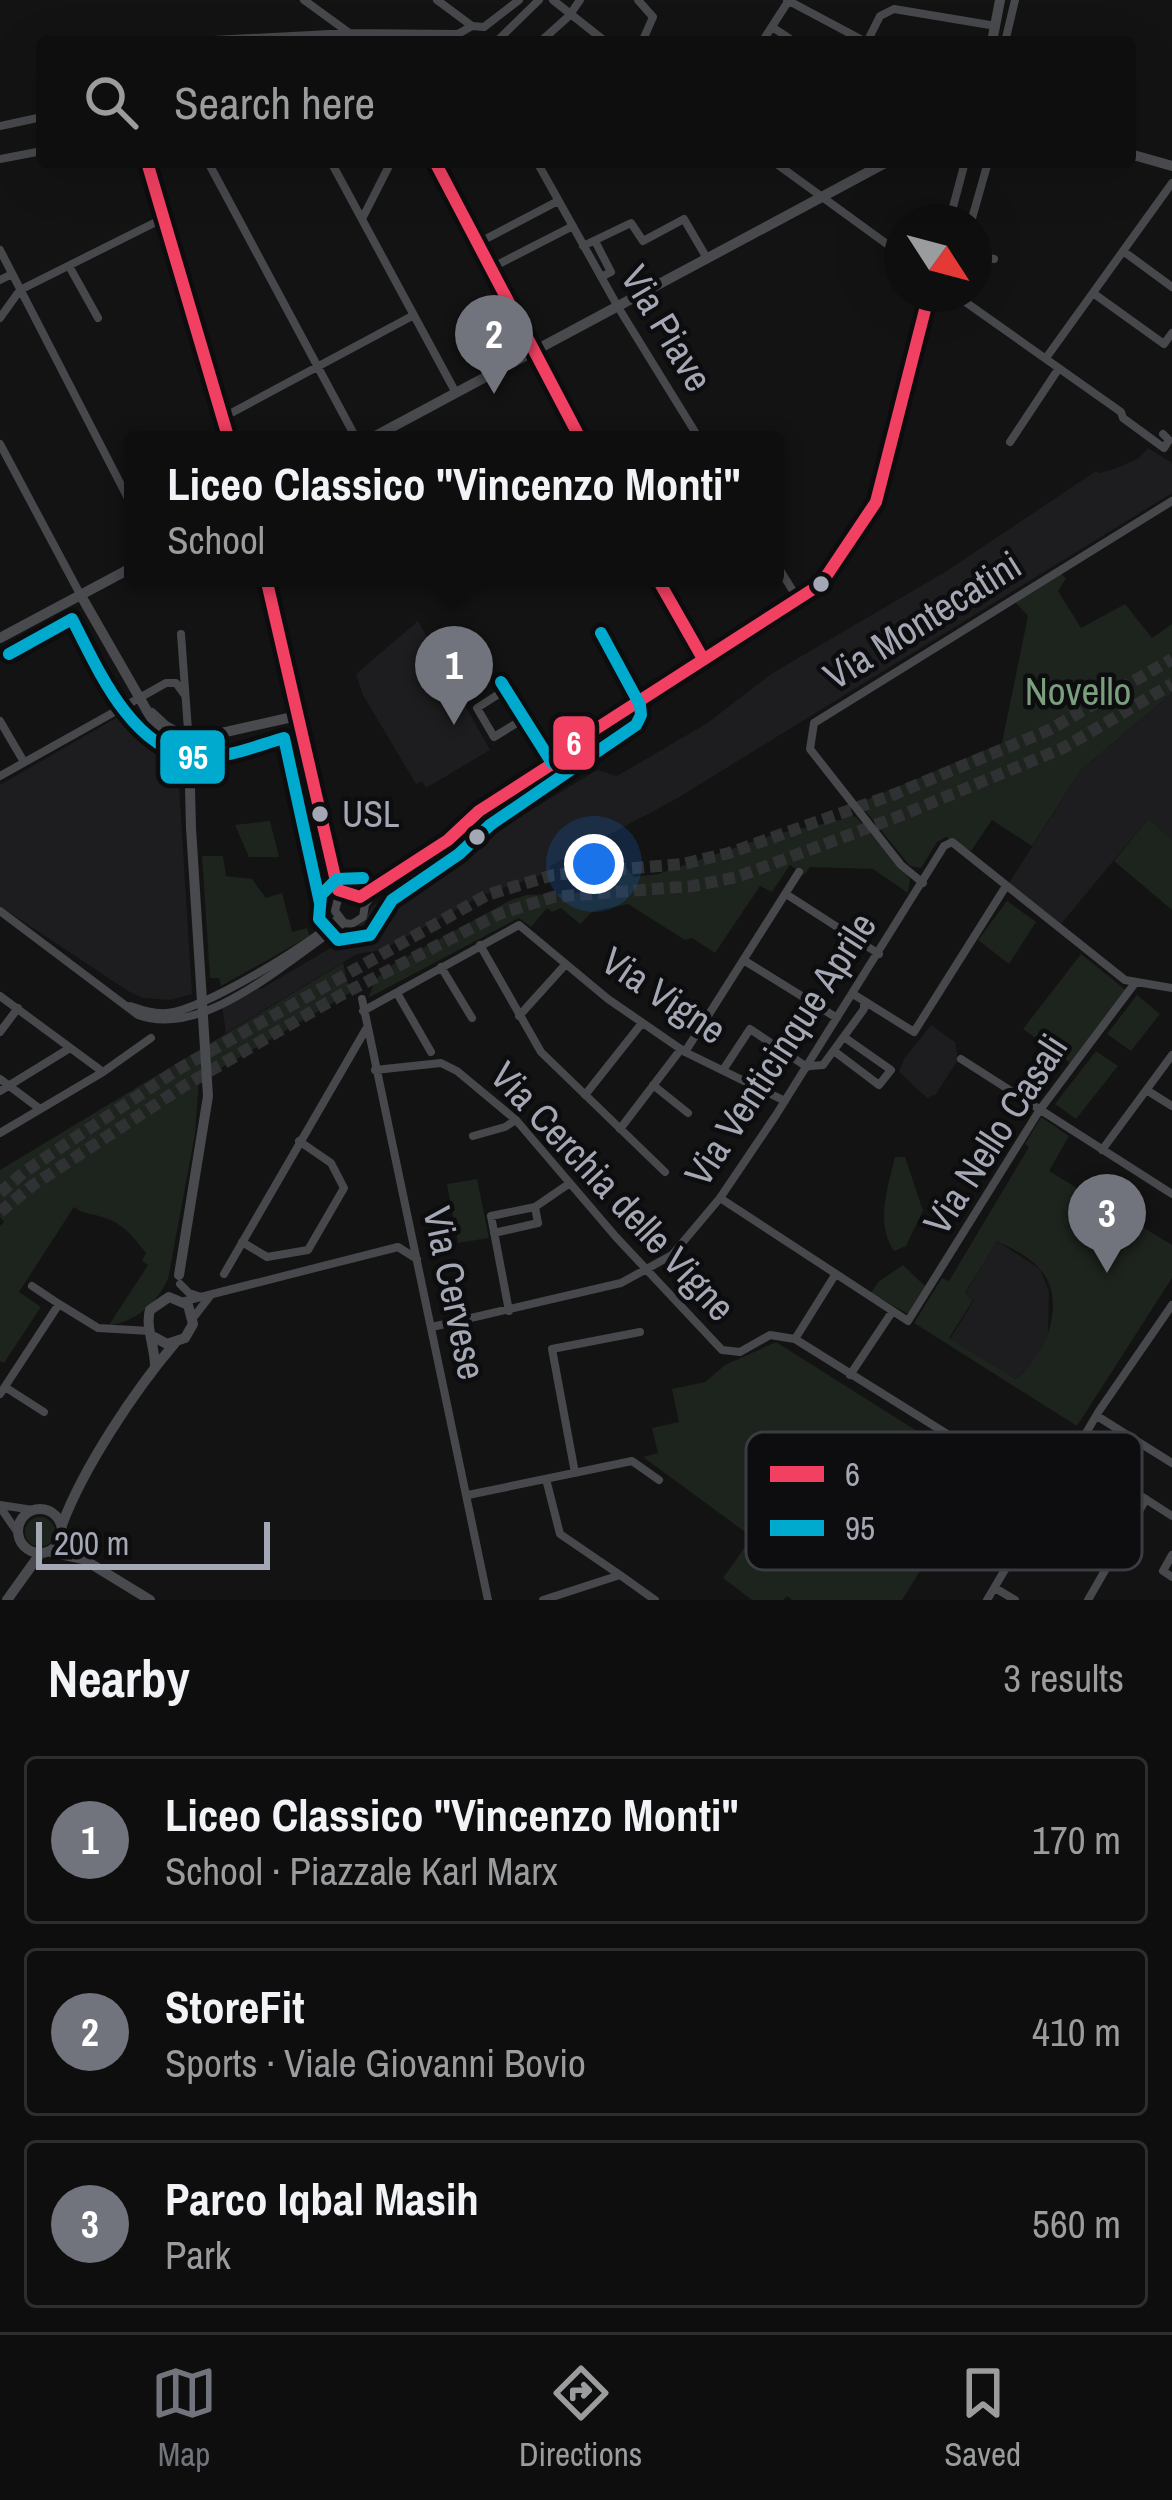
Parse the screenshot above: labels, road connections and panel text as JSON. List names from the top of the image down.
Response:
{
  "streets": {
    "street": [
      "Via Piave",
      "Via Montecatini",
      "Via Vigne",
      "Via Venticinque Aprile",
      "Via Nello Casali",
      "Via Cerchia delle Vigne",
      "Via Cervese"
    ]
  },
  "crossings": [
    ["Via Montecatini", "Via Venticinque Aprile"],
    ["Via Vigne", "Via Venticinque Aprile"],
    ["Via Venticinque Aprile", "Via Cerchia delle Vigne"],
    ["Via Venticinque Aprile", "Via Cervese"],
    ["Via Cerchia delle Vigne", "Via Cervese"]
  ],
  "parks": ["Novello"],
  "places": ["USL"],
  "lines": ["transit line 6", "transit line 95"],
  "legend": ["6", "95"],
  "scale_bar": "200 m",
  "north": "bottom right",
  "page": {
    "search": "Search here",
    "pins": ["2", "1", "3"],
    "popup": ["Liceo Classico \"Vincenzo Monti\"", "School"],
    "scale": "200 m",
    "heading": ["Nearby", "3 results"],
    "list": [
      {
        "mark": "1",
        "name": "Liceo Classico \"Vincenzo Monti\"",
        "note": "School · Piazzale Karl Marx",
        "value": "170 m"
      },
      {
        "mark": "2",
        "name": "StoreFit",
        "note": "Sports · Viale Giovanni Bovio",
        "value": "410 m"
      },
      {
        "mark": "3",
        "name": "Parco Iqbal Masih",
        "note": "Park",
        "value": "560 m"
      }
    ],
    "nav": ["Map", "Directions", "Saved"]
  }
}
